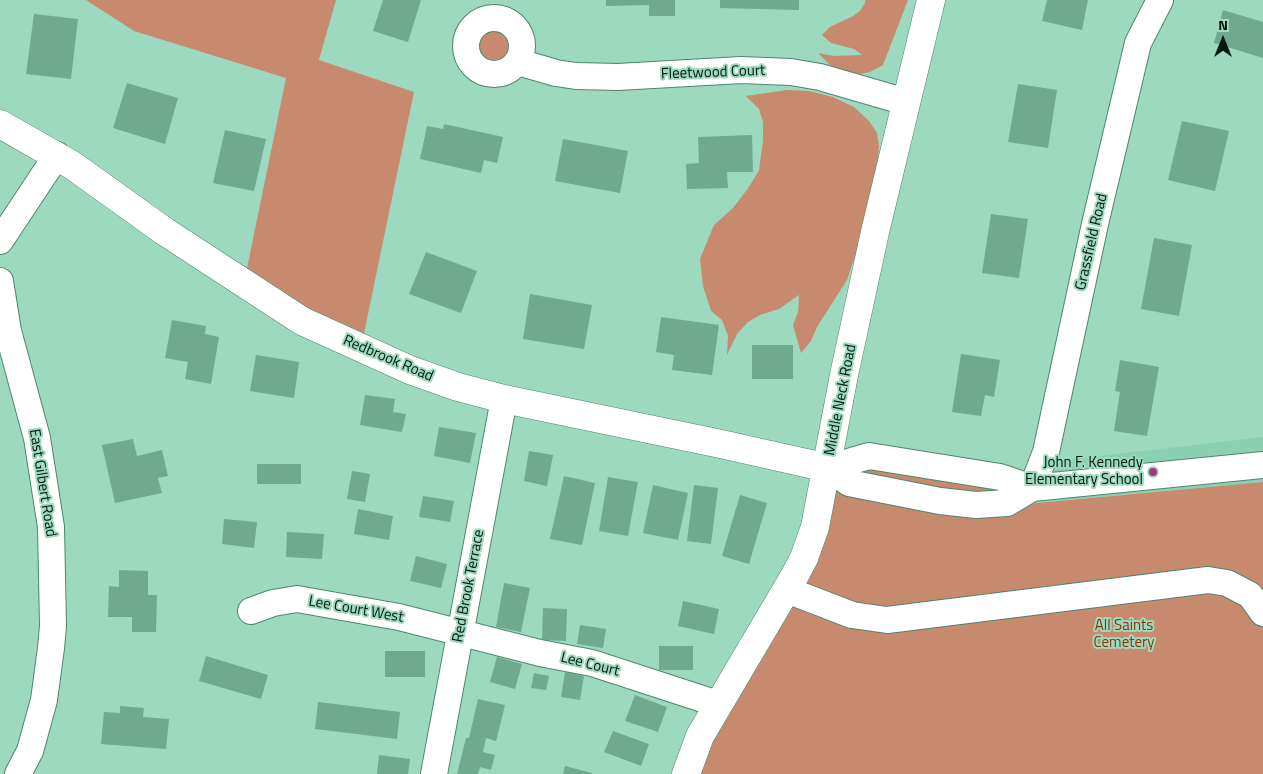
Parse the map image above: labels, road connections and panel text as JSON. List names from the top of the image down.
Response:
{
  "streets": {
    "main road": ["Redbrook Road", "Middle Neck Road"],
    "street": [
      "Fleetwood Court",
      "Grassfield Road",
      "East Gilbert Road",
      "Red Brook Terrace",
      "Lee Court West",
      "Lee Court"
    ]
  },
  "crossings": [
    ["Fleetwood Court", "Middle Neck Road"],
    ["Redbrook Road", "Middle Neck Road"],
    ["Redbrook Road", "Red Brook Terrace"],
    ["Middle Neck Road", "Lee Court"],
    ["Red Brook Terrace", "Lee Court West"],
    ["Red Brook Terrace", "Lee Court"],
    ["Lee Court West", "Lee Court"]
  ],
  "parks": ["All Saints Cemetery"],
  "places": ["John F. Kennedy Elementary School"],
  "north": "top"
}
